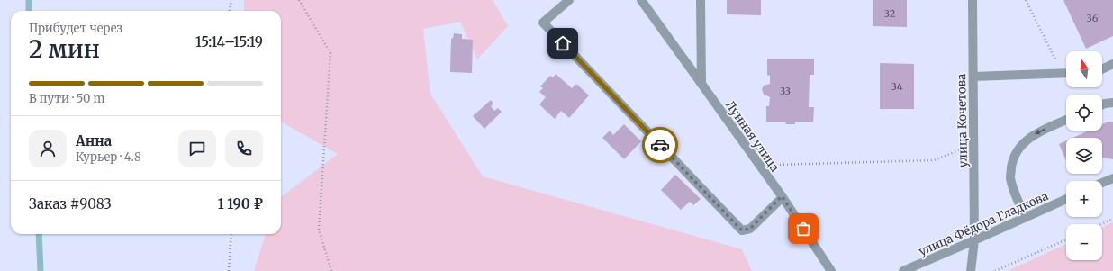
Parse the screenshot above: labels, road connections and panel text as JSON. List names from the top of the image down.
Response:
{
  "streets": {
    "street": ["улица Кочетова", "Лунная улица", "улица Фёдора Гладкова"]
  },
  "crossings": [
    ["улица Кочетова", "улица Фёдора Гладкова"]
  ],
  "house_numbers": [
    "32",
    "36",
    "34",
    "33"
  ],
  "north": "top",
  "page": {
    "heading": ["2 мин", "Прибудет через", "15:14–15:19"],
    "panel": [
      "Анна",
      "Курьер · 4.8",
      "Заказ #9083",
      "1 190 ₽"
    ],
    "map_buttons": ["+", "−"],
    "bar": "В пути · 50 m"
  }
}
